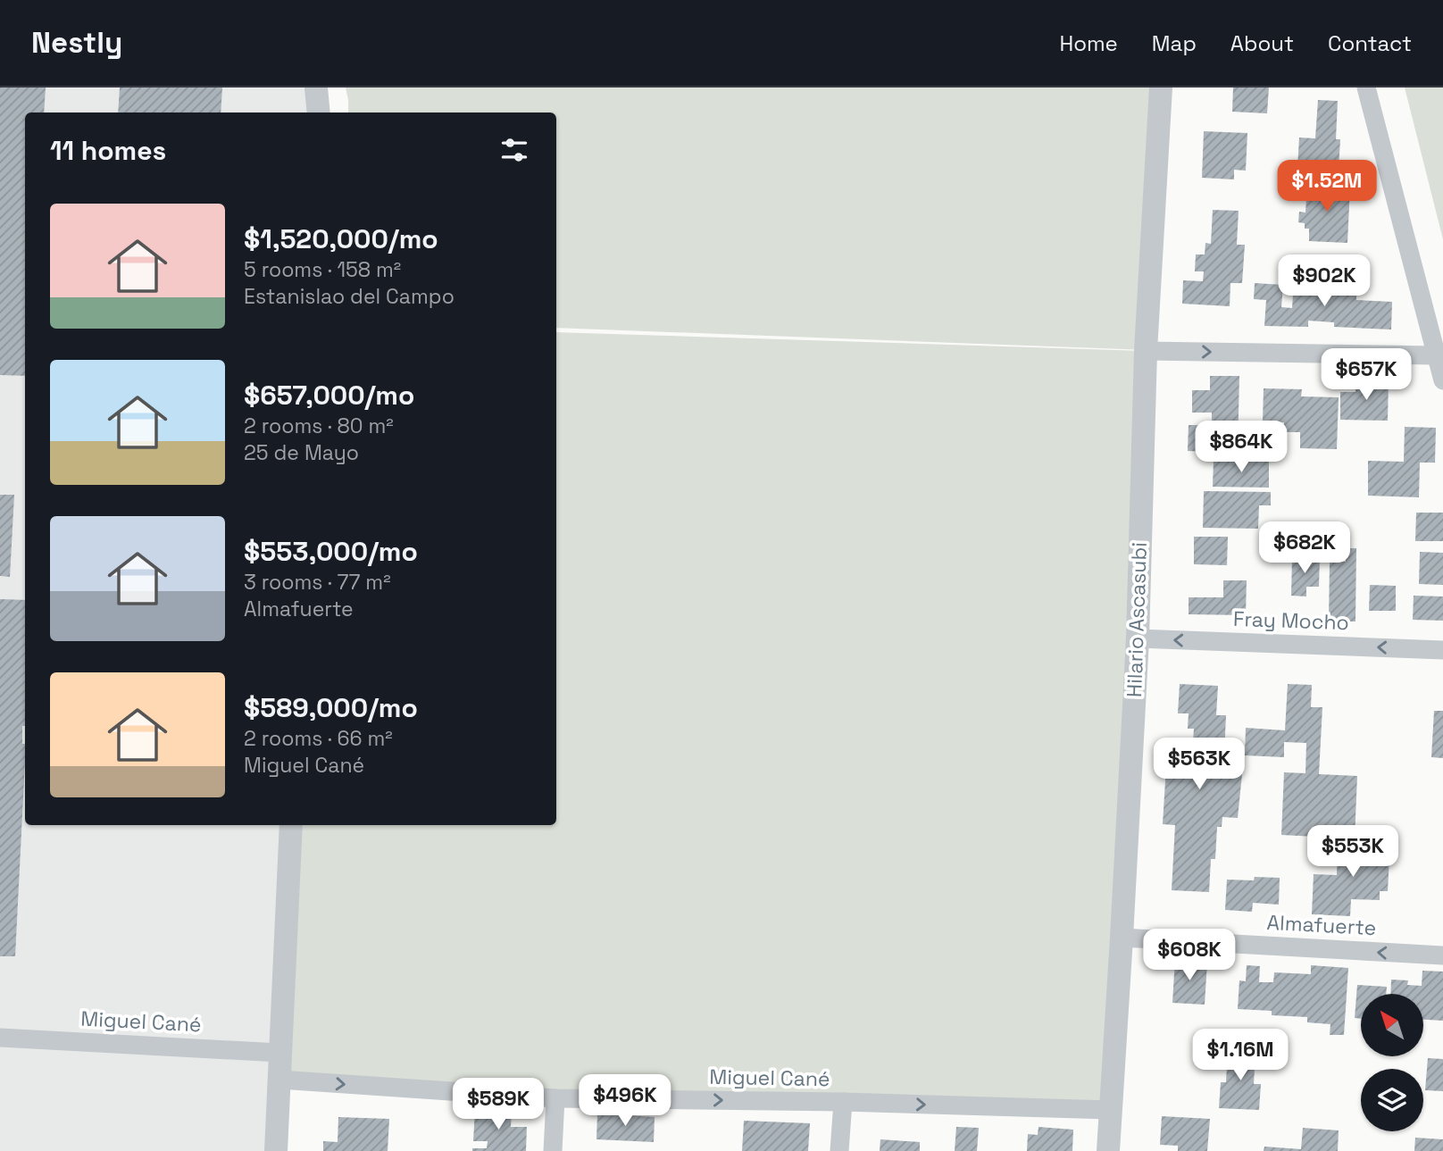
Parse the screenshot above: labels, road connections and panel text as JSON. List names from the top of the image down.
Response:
{
  "streets": {
    "street": [
      "Hilario Ascasubi",
      "Fray Mocho",
      "Almafuerte",
      "Miguel Cané"
    ]
  },
  "crossings": [
    ["Hilario Ascasubi", "Fray Mocho"],
    ["Hilario Ascasubi", "Almafuerte"],
    ["Hilario Ascasubi", "Miguel Cané"]
  ],
  "one_way": ["Fray Mocho", "Almafuerte", "Miguel Cané"],
  "north": "top left",
  "page": {
    "header": "Nestly",
    "nav": [
      "Home",
      "Map",
      "About",
      "Contact"
    ],
    "heading": "11 homes",
    "price": [
      "$1.52M",
      "$902K",
      "$657K",
      "$864K",
      "$682K",
      "$563K",
      "$553K",
      "$608K",
      "$1.16M",
      "$496K",
      "$589K"
    ],
    "list": [
      {
        "name": "$1,520,000/mo",
        "note": "5 rooms · 158 m² · Estanislao del Campo"
      },
      {
        "name": "$657,000/mo",
        "note": "2 rooms · 80 m² · 25 de Mayo"
      },
      {
        "name": "$553,000/mo",
        "note": "3 rooms · 77 m² · Almafuerte"
      },
      {
        "name": "$589,000/mo",
        "note": "2 rooms · 66 m² · Miguel Cané"
      }
    ]
  }
}
